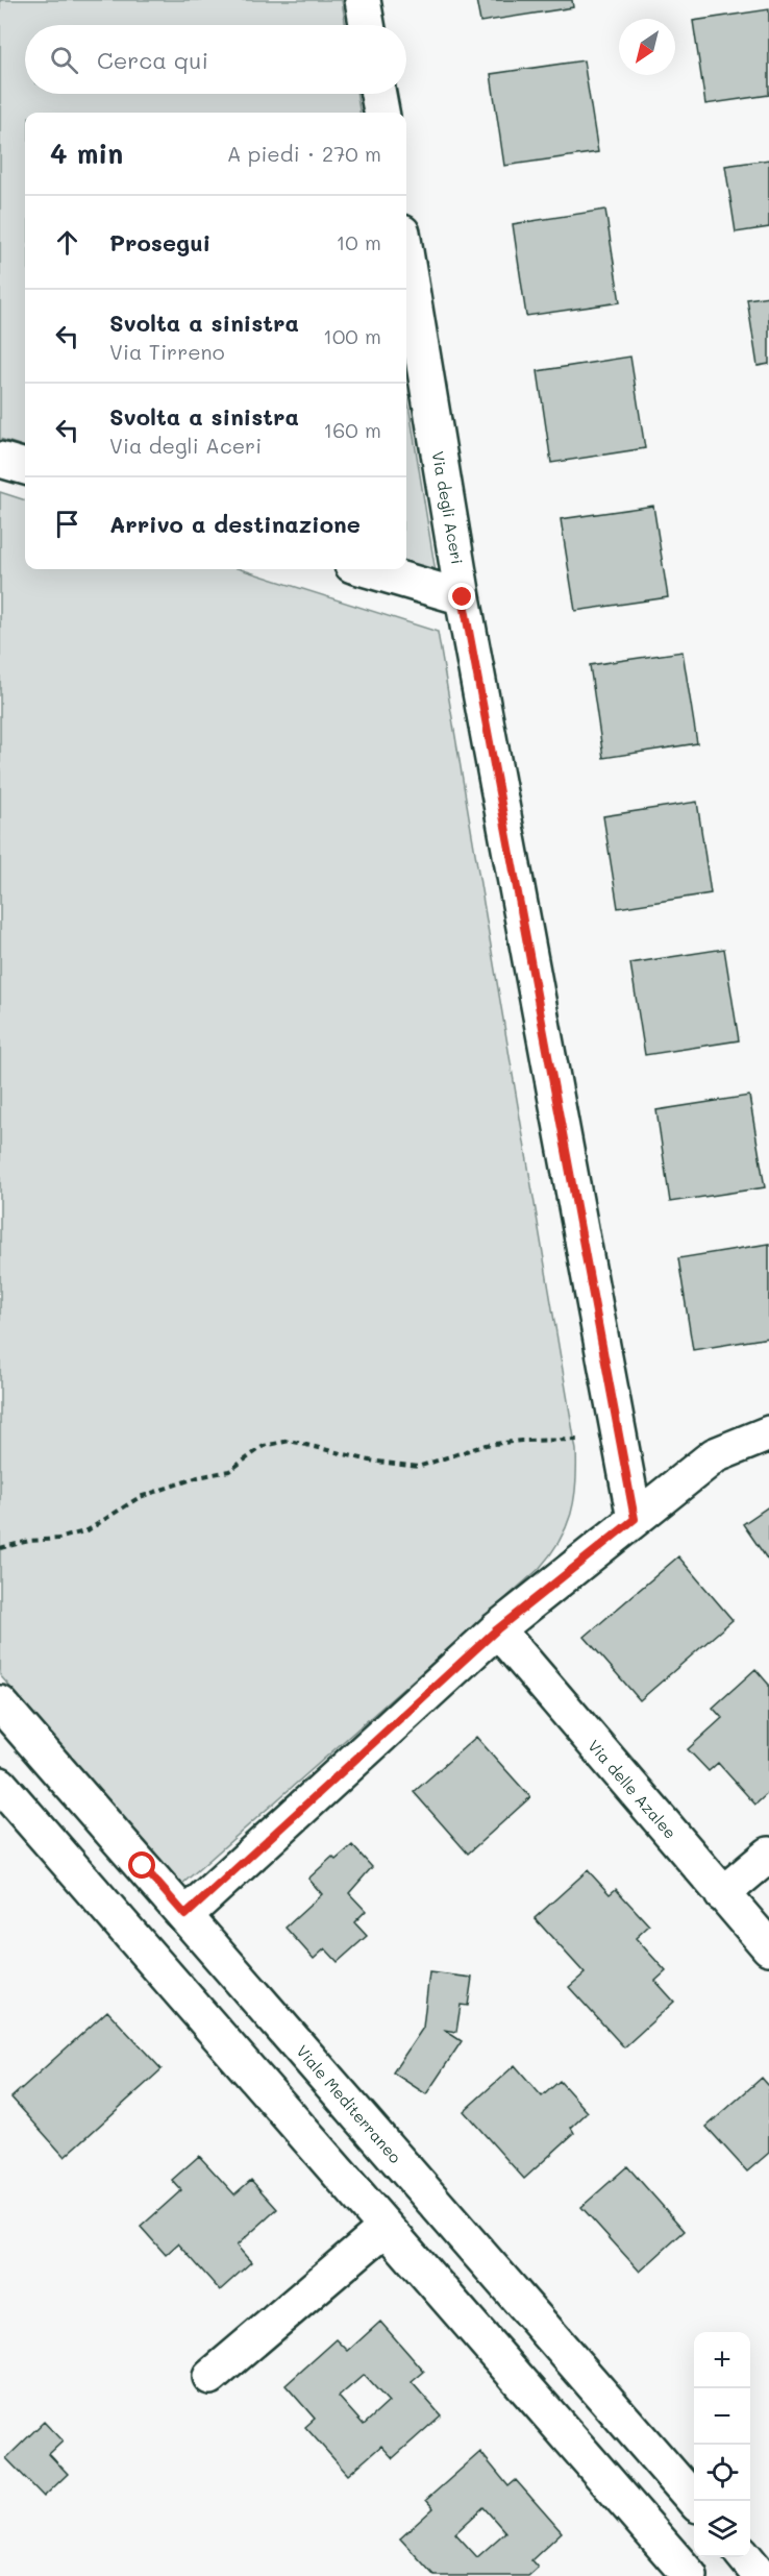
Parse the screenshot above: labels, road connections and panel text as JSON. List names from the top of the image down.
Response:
{
  "streets": {
    "street": ["Via degli Aceri", "Via delle Azalee", "Viale Mediterraneo"]
  },
  "north": "bottom left",
  "page": {
    "search": "Cerca qui",
    "heading": ["4 min", "A piedi · 270 m"],
    "list": [
      ["Prosegui", "10 m"],
      ["Svolta a sinistra", "Via Tirreno", "100 m"],
      ["Svolta a sinistra", "Via degli Aceri", "160 m"],
      "Arrivo a destinazione"
    ],
    "map_buttons": ["+", "−"]
  }
}
